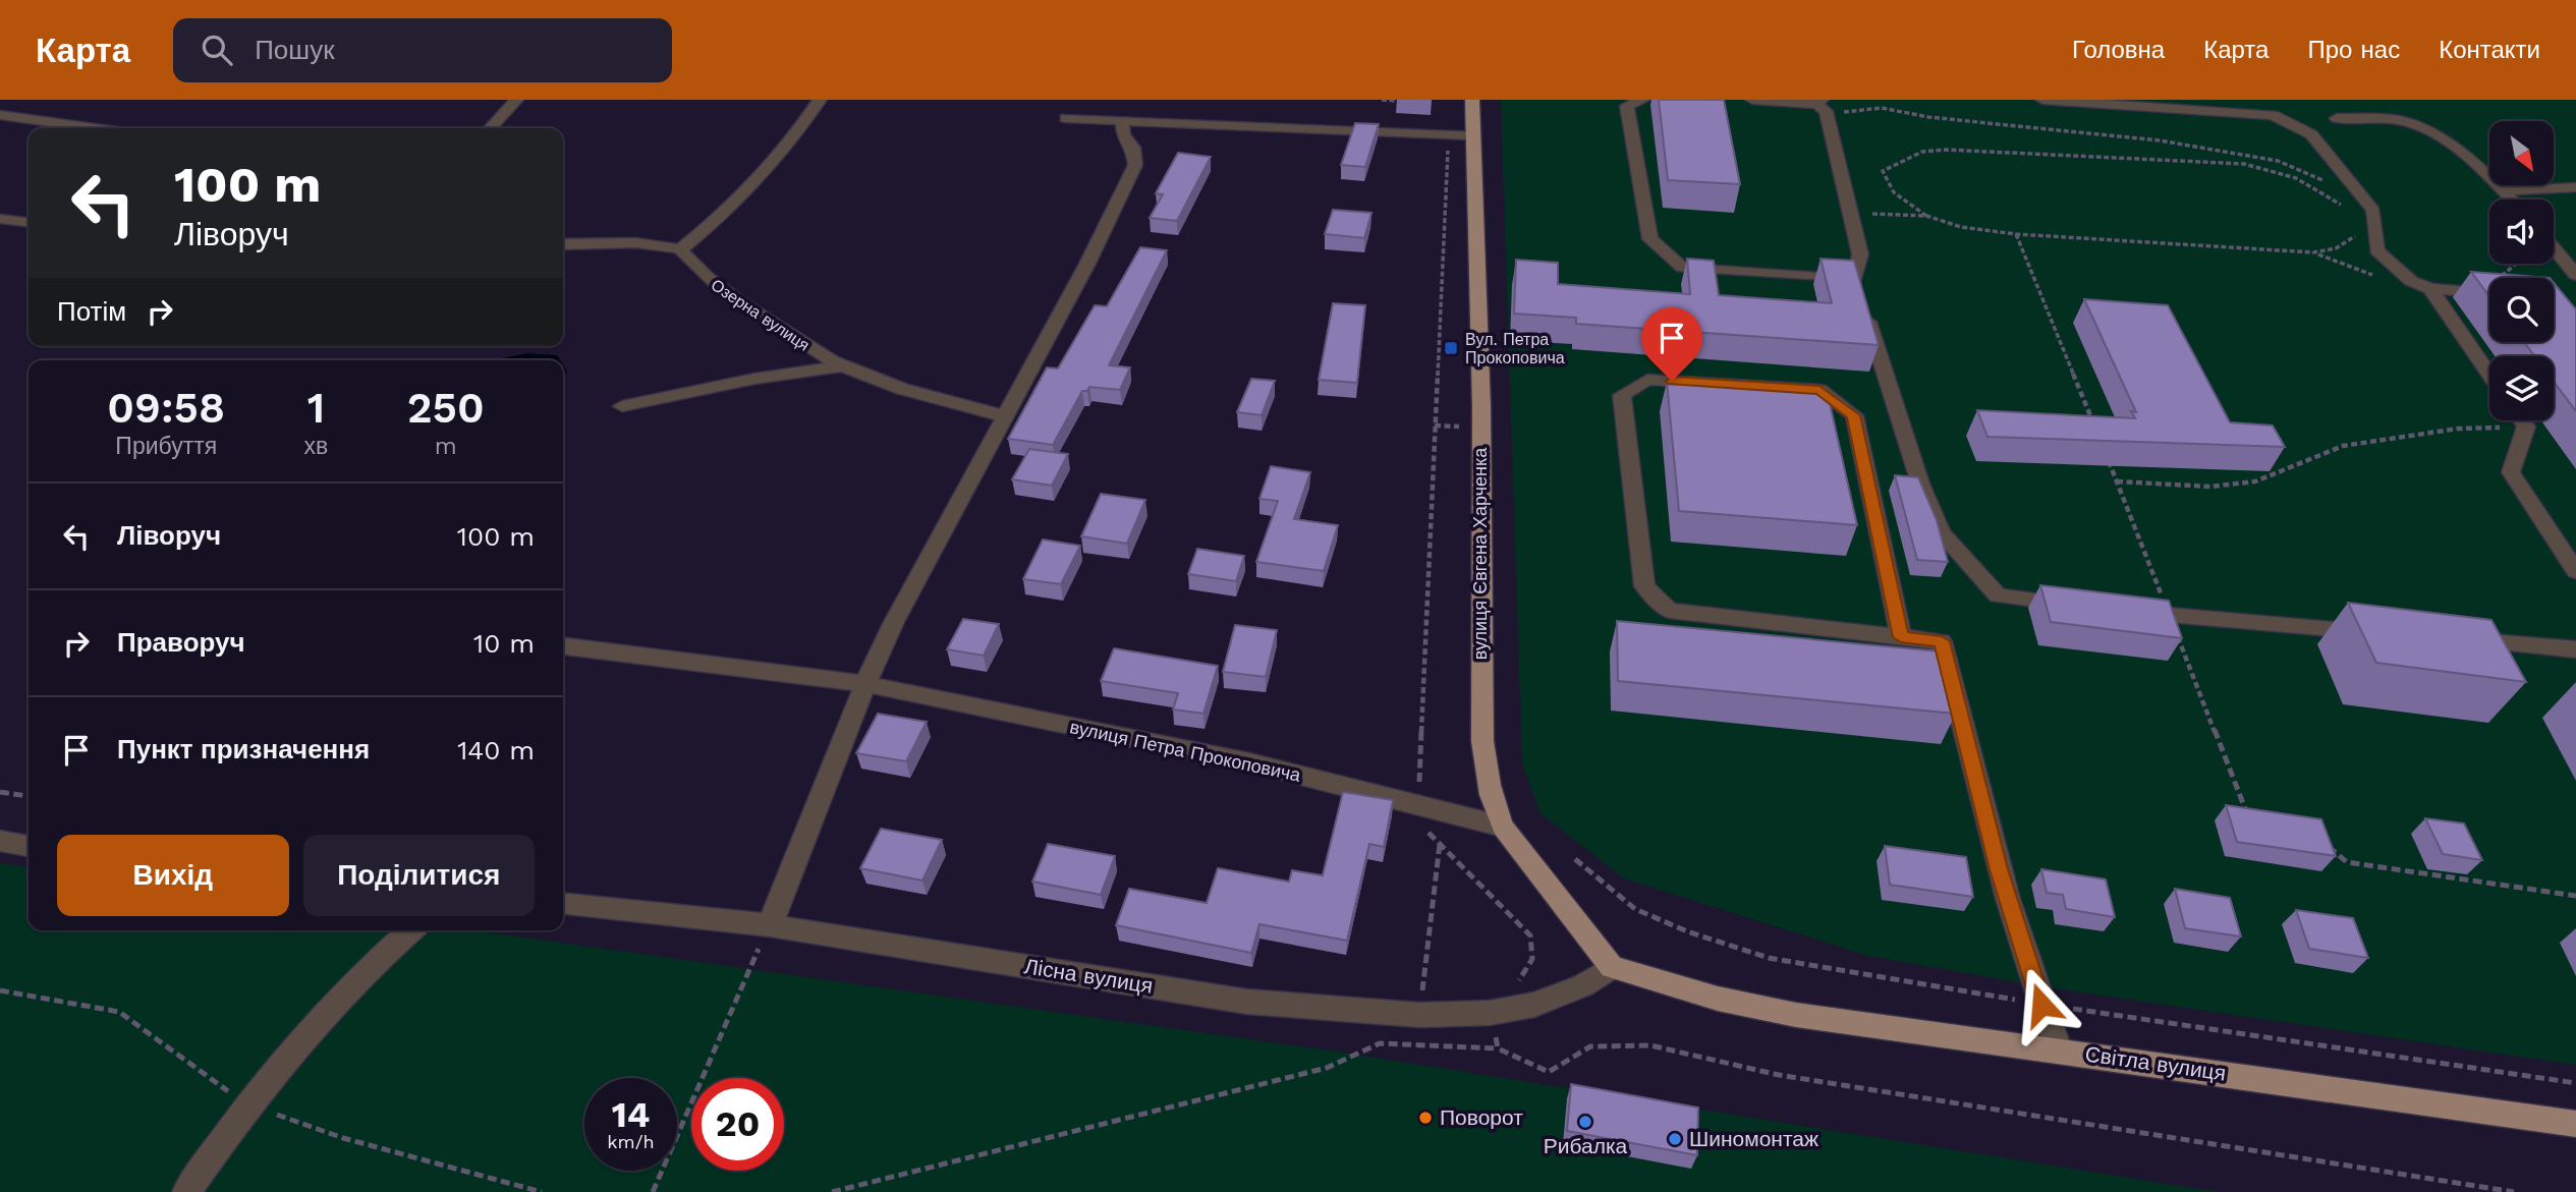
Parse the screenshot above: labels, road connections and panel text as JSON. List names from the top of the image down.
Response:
{
  "streets": {
    "main road": ["вулиця Євгена Харченка", "Світла вулиця"],
    "street": ["Озерна вулиця", "вулиця Петра Прокоповича", "Лісна вулиця"]
  },
  "crossings": [
    ["вулиця Євгена Харченка", "вулиця Петра Прокоповича"],
    ["вулиця Євгена Харченка", "Лісна вулиця"],
    ["вулиця Євгена Харченка", "Світла вулиця"],
    ["Лісна вулиця", "Світла вулиця"]
  ],
  "places": {
    "transit": ["Вул. Петра Прокоповича"],
    "other": ["Поворот", "Рибалка", "Шиномонтаж"]
  },
  "north": "bottom right",
  "page": {
    "header": "Карта",
    "search": "Пошук",
    "nav": [
      "Головна",
      "Карта",
      "Про нас",
      "Контакти"
    ],
    "turn": ["100 m", "Ліворуч"],
    "then": "Потім",
    "eta": [
      "09:58",
      "Прибуття",
      "1",
      "хв",
      "250",
      "m"
    ],
    "list": [
      {
        "name": "Ліворуч",
        "value": "100 m"
      },
      {
        "name": "Праворуч",
        "value": "10 m"
      },
      {
        "name": "Пункт призначення",
        "value": "140 m"
      }
    ],
    "buttons": ["Вихід", "Поділитися"],
    "speed": "14 km/h",
    "limit": "20"
  }
}
